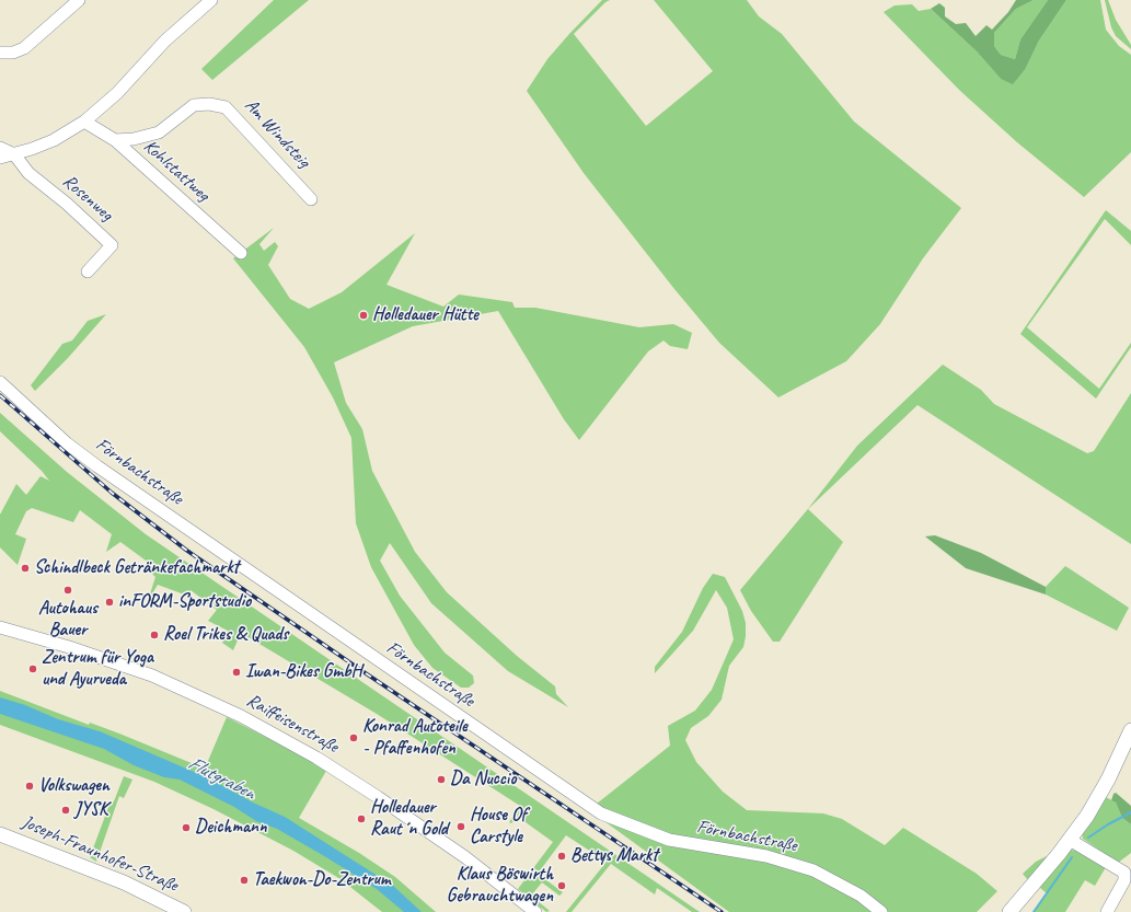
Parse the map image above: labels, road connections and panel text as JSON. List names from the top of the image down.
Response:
{
  "streets": {
    "main road": ["Joseph-Fraunhofer-Straße"],
    "street": [
      "Am Windsteig",
      "Kohlstattweg",
      "Rosenweg",
      "Förnbachstraße",
      "Raiffeisenstraße"
    ]
  },
  "crossings": [
    ["Am Windsteig", "Kohlstattweg"]
  ],
  "water": ["Flutgraben"],
  "places": [
    "Holledauer Hütte",
    "Schindlbeck Getränkefachmarkt",
    "Autohaus Bauer",
    "inFORM-Sportstudio",
    "Roel Trikes & Quads",
    "Zentrum für Yoga und Ayurveda",
    "Iwan-Bikes GmbH",
    "Konrad Autoteile - Pfaffenhofen",
    "Da Nuccio",
    "Volkswagen",
    "JYSK",
    "Holledauer Raut´n Gold",
    "House Of Carstyle",
    "Deichmann",
    "Bettys Markt",
    "Taekwon-Do-Zentrum",
    "Klaus Böswirth Gebrauchtwagen"
  ]
}
